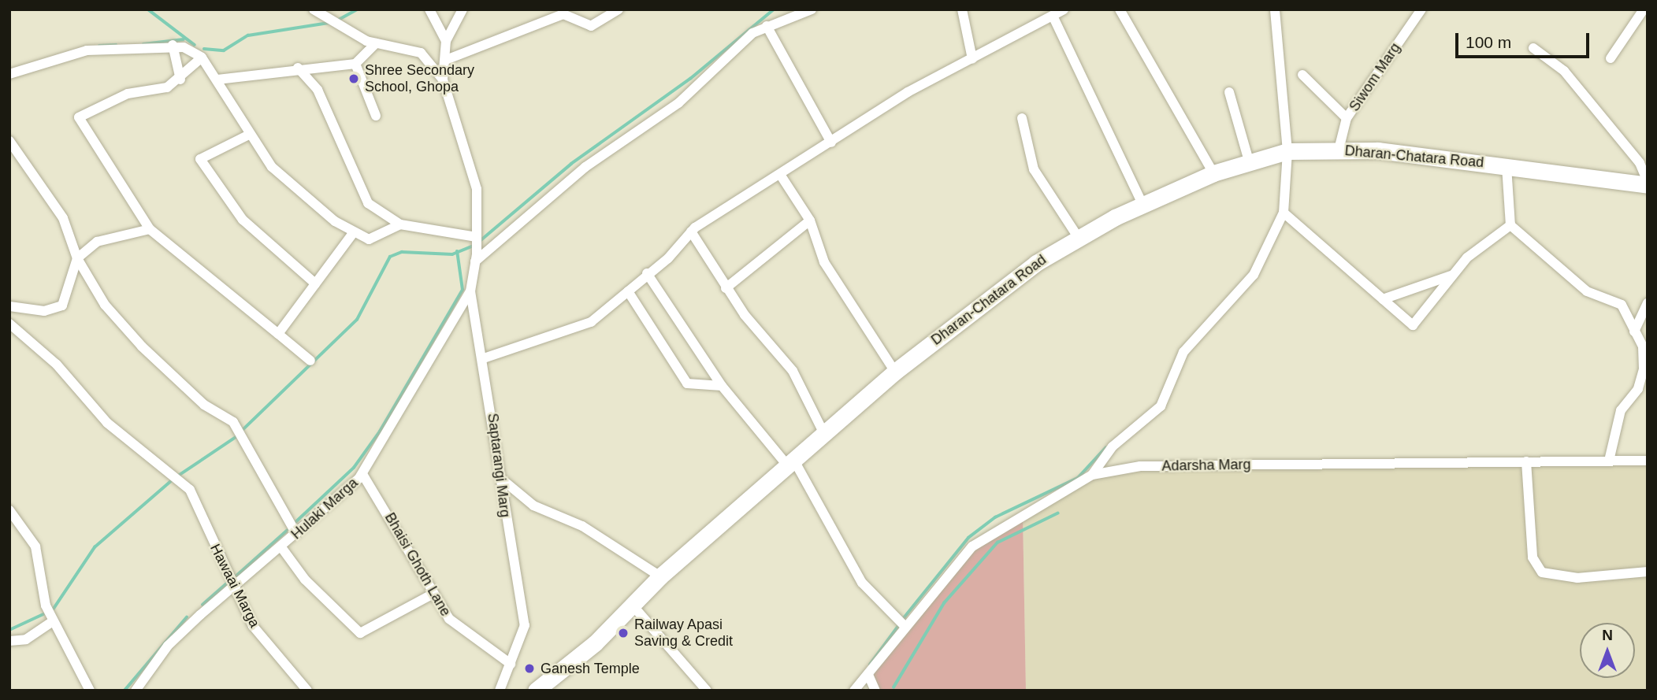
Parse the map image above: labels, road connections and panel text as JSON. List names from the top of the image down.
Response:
{
  "streets": {
    "main road": ["Dharan-Chatara Road"],
    "street": [
      "Siwom Marg",
      "Saptarangi Marg",
      "Adarsha Marg",
      "Hulaki Marga",
      "Bhaisi Ghoth Lane",
      "Hawaai Marga"
    ]
  },
  "crossings": [
    ["Siwom Marg", "Dharan-Chatara Road"],
    ["Saptarangi Marg", "Hulaki Marga"],
    ["Saptarangi Marg", "Bhaisi Ghoth Lane"],
    ["Hulaki Marga", "Bhaisi Ghoth Lane"],
    ["Hulaki Marga", "Hawaai Marga"]
  ],
  "places": ["Shree Secondary School, Ghopa", "Railway Apasi Saving & Credit", "Ganesh Temple"],
  "scale_bar": "100 m",
  "north": "top"
}
